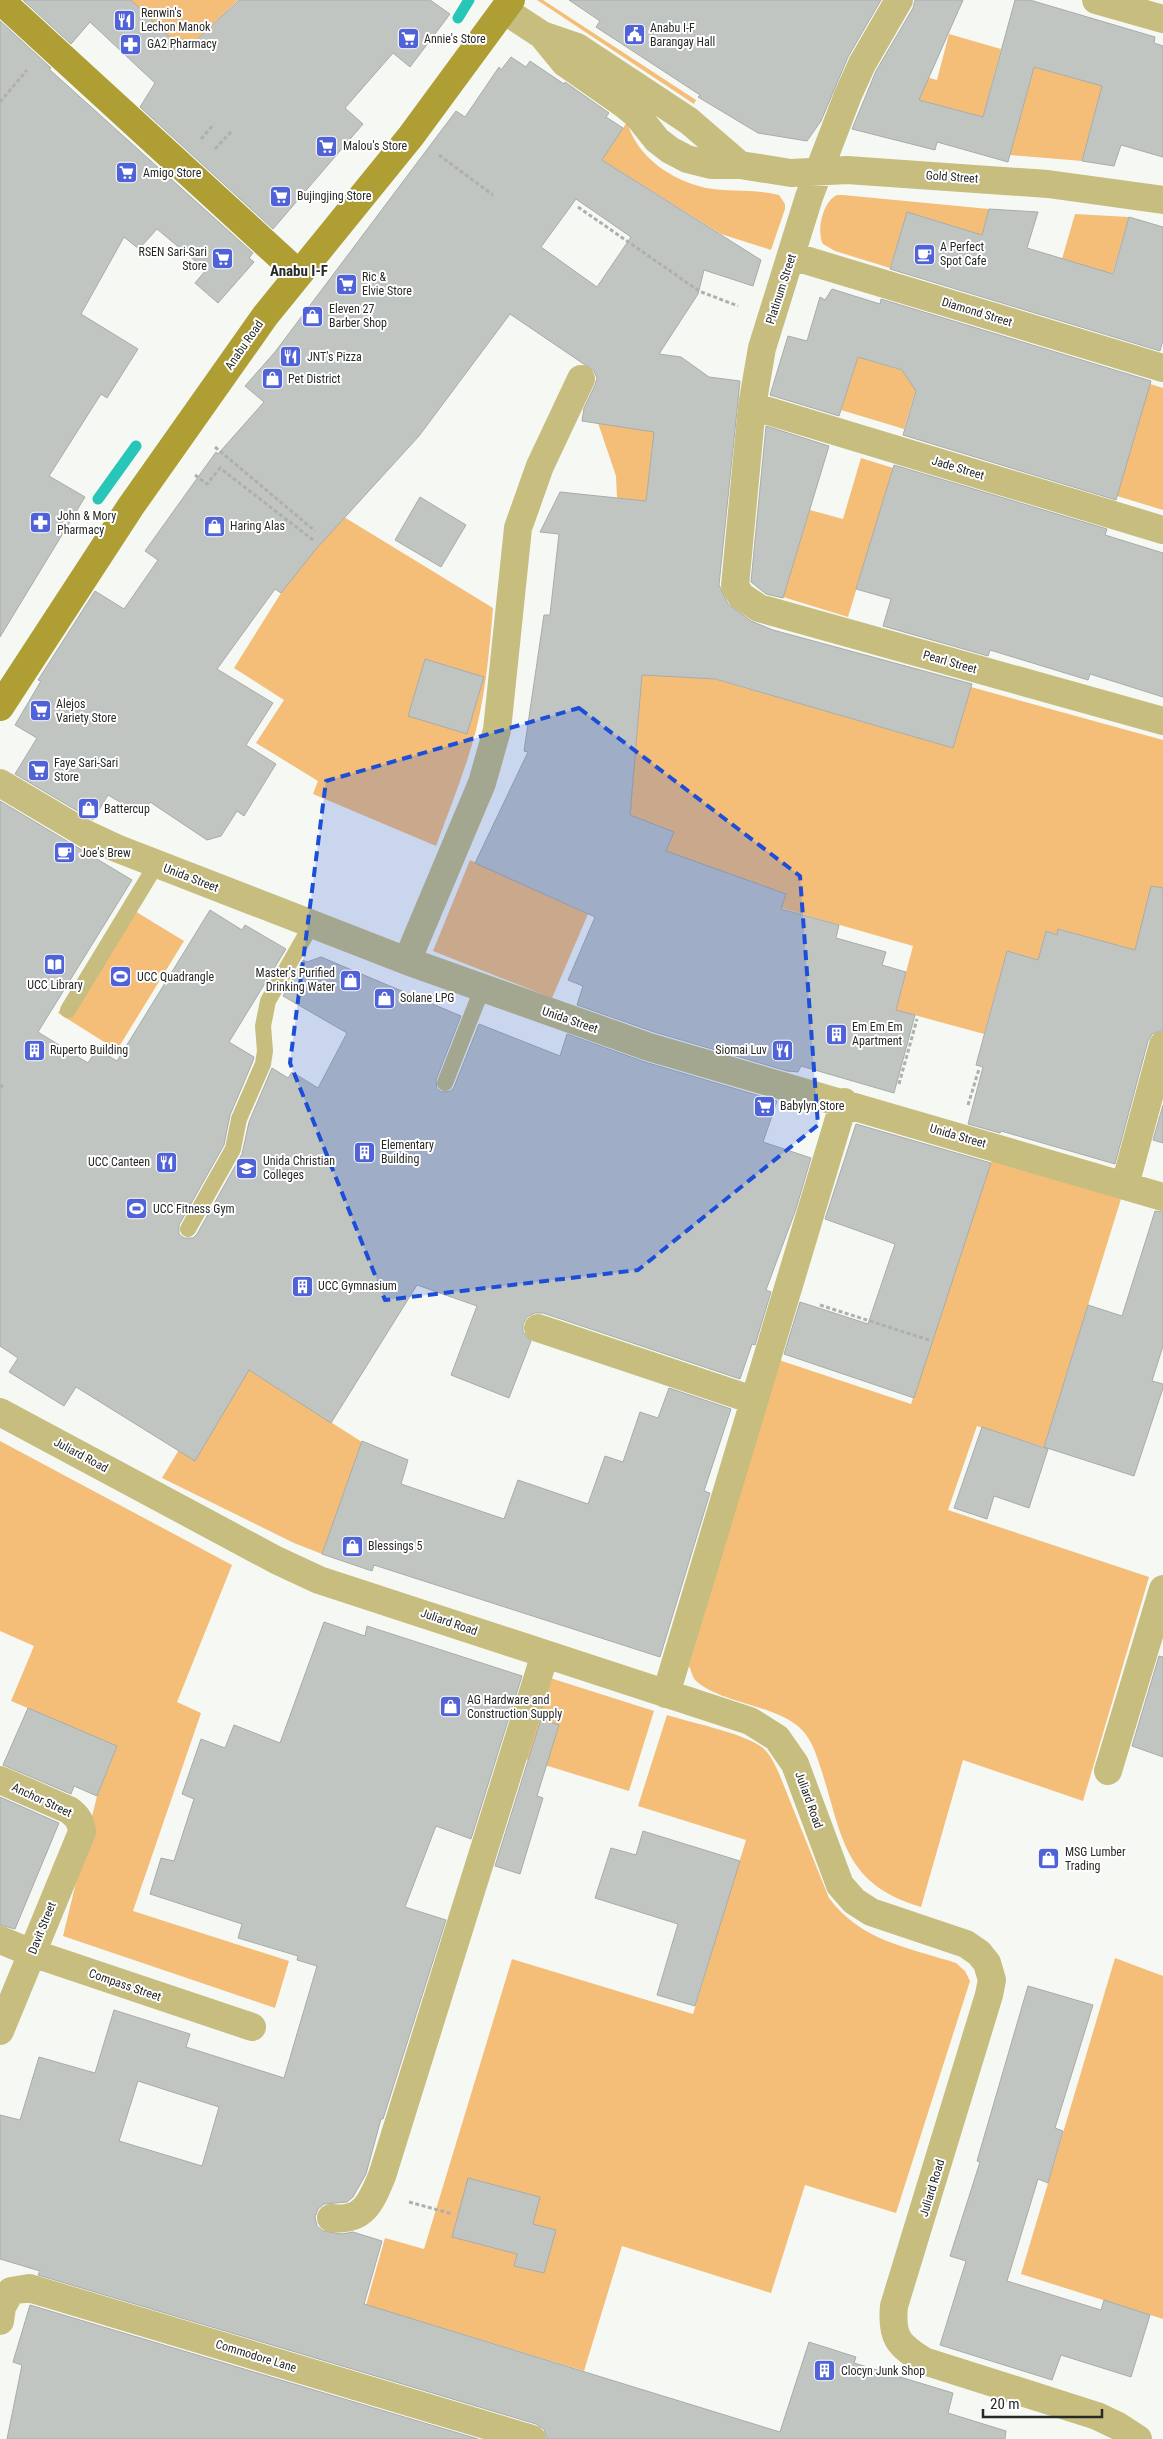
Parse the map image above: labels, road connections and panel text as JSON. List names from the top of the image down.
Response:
{
  "streets": {
    "street": [
      "Gold Street",
      "Platinum Street",
      "Diamond Street",
      "Anabu Road",
      "Jade Street",
      "Pearl Street",
      "Unida Street",
      "Juliard Road",
      "Anchor Street",
      "Davit Street",
      "Compass Street",
      "Commodore Lane"
    ]
  },
  "crossings": [
    ["Gold Street", "Platinum Street"],
    ["Gold Street", "Anabu Road"],
    ["Platinum Street", "Diamond Street"],
    ["Platinum Street", "Jade Street"],
    ["Platinum Street", "Pearl Street"],
    ["Anchor Street", "Davit Street"],
    ["Davit Street", "Compass Street"]
  ],
  "districts": ["Anabu I-F"],
  "places": {
    "restaurant": [
      "Renwin's Lechon Manok",
      "JNT's Pizza",
      "Siomai Luv",
      "UCC Canteen"
    ],
    "public building": ["Anabu I-F Barangay Hall"],
    "supermarket": [
      "Annie's Store",
      "Malou's Store",
      "Amigo Store",
      "Bujingjing Store",
      "RSEN Sari-Sari Store",
      "Ric & Elvie Store",
      "Alejos Variety Store",
      "Faye Sari-Sari Store",
      "Babylyn Store"
    ],
    "pharmacy": ["GA2 Pharmacy", "John & Mory Pharmacy"],
    "cafe": ["A Perfect Spot Cafe", "Joe's Brew"],
    "shop": [
      "Eleven 27 Barber Shop",
      "Pet District",
      "Haring Alas",
      "Battercup",
      "Master's Purified Drinking Water",
      "Solane LPG",
      "Blessings 5",
      "AG Hardware and Construction Supply",
      "MSG Lumber Trading"
    ],
    "library": ["UCC Library"],
    "sports": ["UCC Quadrangle", "UCC Fitness Gym"],
    "building": [
      "Em Em Em Apartment",
      "Ruperto Building",
      "Elementary Building",
      "UCC Gymnasium",
      "Clocyn Junk Shop"
    ],
    "school or university": ["Unida Christian Colleges"]
  },
  "scale_bar": "20 m"
}
